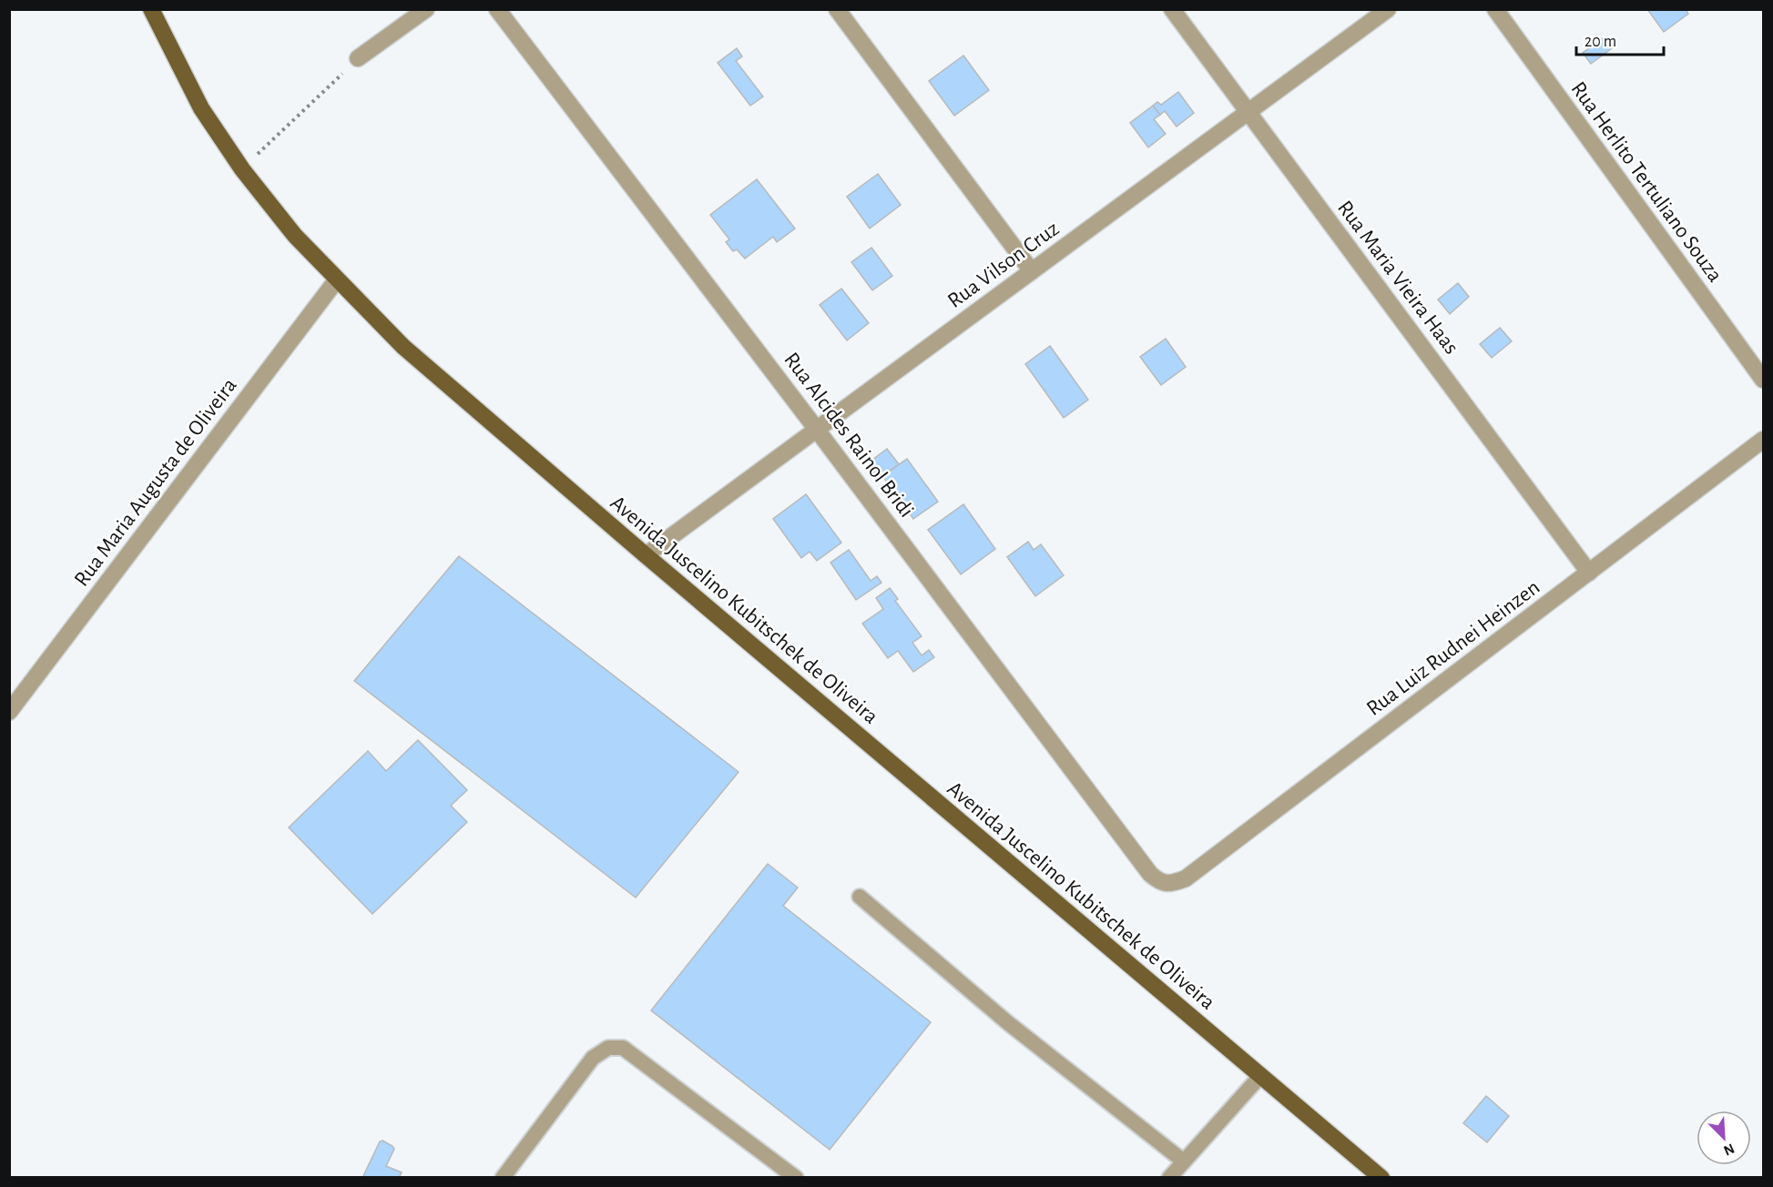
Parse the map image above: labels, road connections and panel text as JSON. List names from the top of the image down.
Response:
{
  "streets": {
    "main road": ["Avenida Juscelino Kubitschek de Oliveira"],
    "street": [
      "Rua Herlito Tertuliano Souza",
      "Rua Vilson Cruz",
      "Rua Maria Vieira Haas",
      "Rua Alcides Rainol Bridi",
      "Rua Maria Augusta de Oliveira",
      "Rua Luiz Rudnei Heinzen"
    ]
  },
  "crossings": [
    ["Rua Vilson Cruz", "Rua Maria Vieira Haas"],
    ["Rua Vilson Cruz", "Rua Alcides Rainol Bridi"],
    ["Rua Vilson Cruz", "Avenida Juscelino Kubitschek de Oliveira"],
    ["Rua Maria Vieira Haas", "Rua Luiz Rudnei Heinzen"],
    ["Rua Alcides Rainol Bridi", "Rua Luiz Rudnei Heinzen"],
    ["Rua Maria Augusta de Oliveira", "Avenida Juscelino Kubitschek de Oliveira"]
  ],
  "scale_bar": "20 m",
  "north": "bottom right"
}
